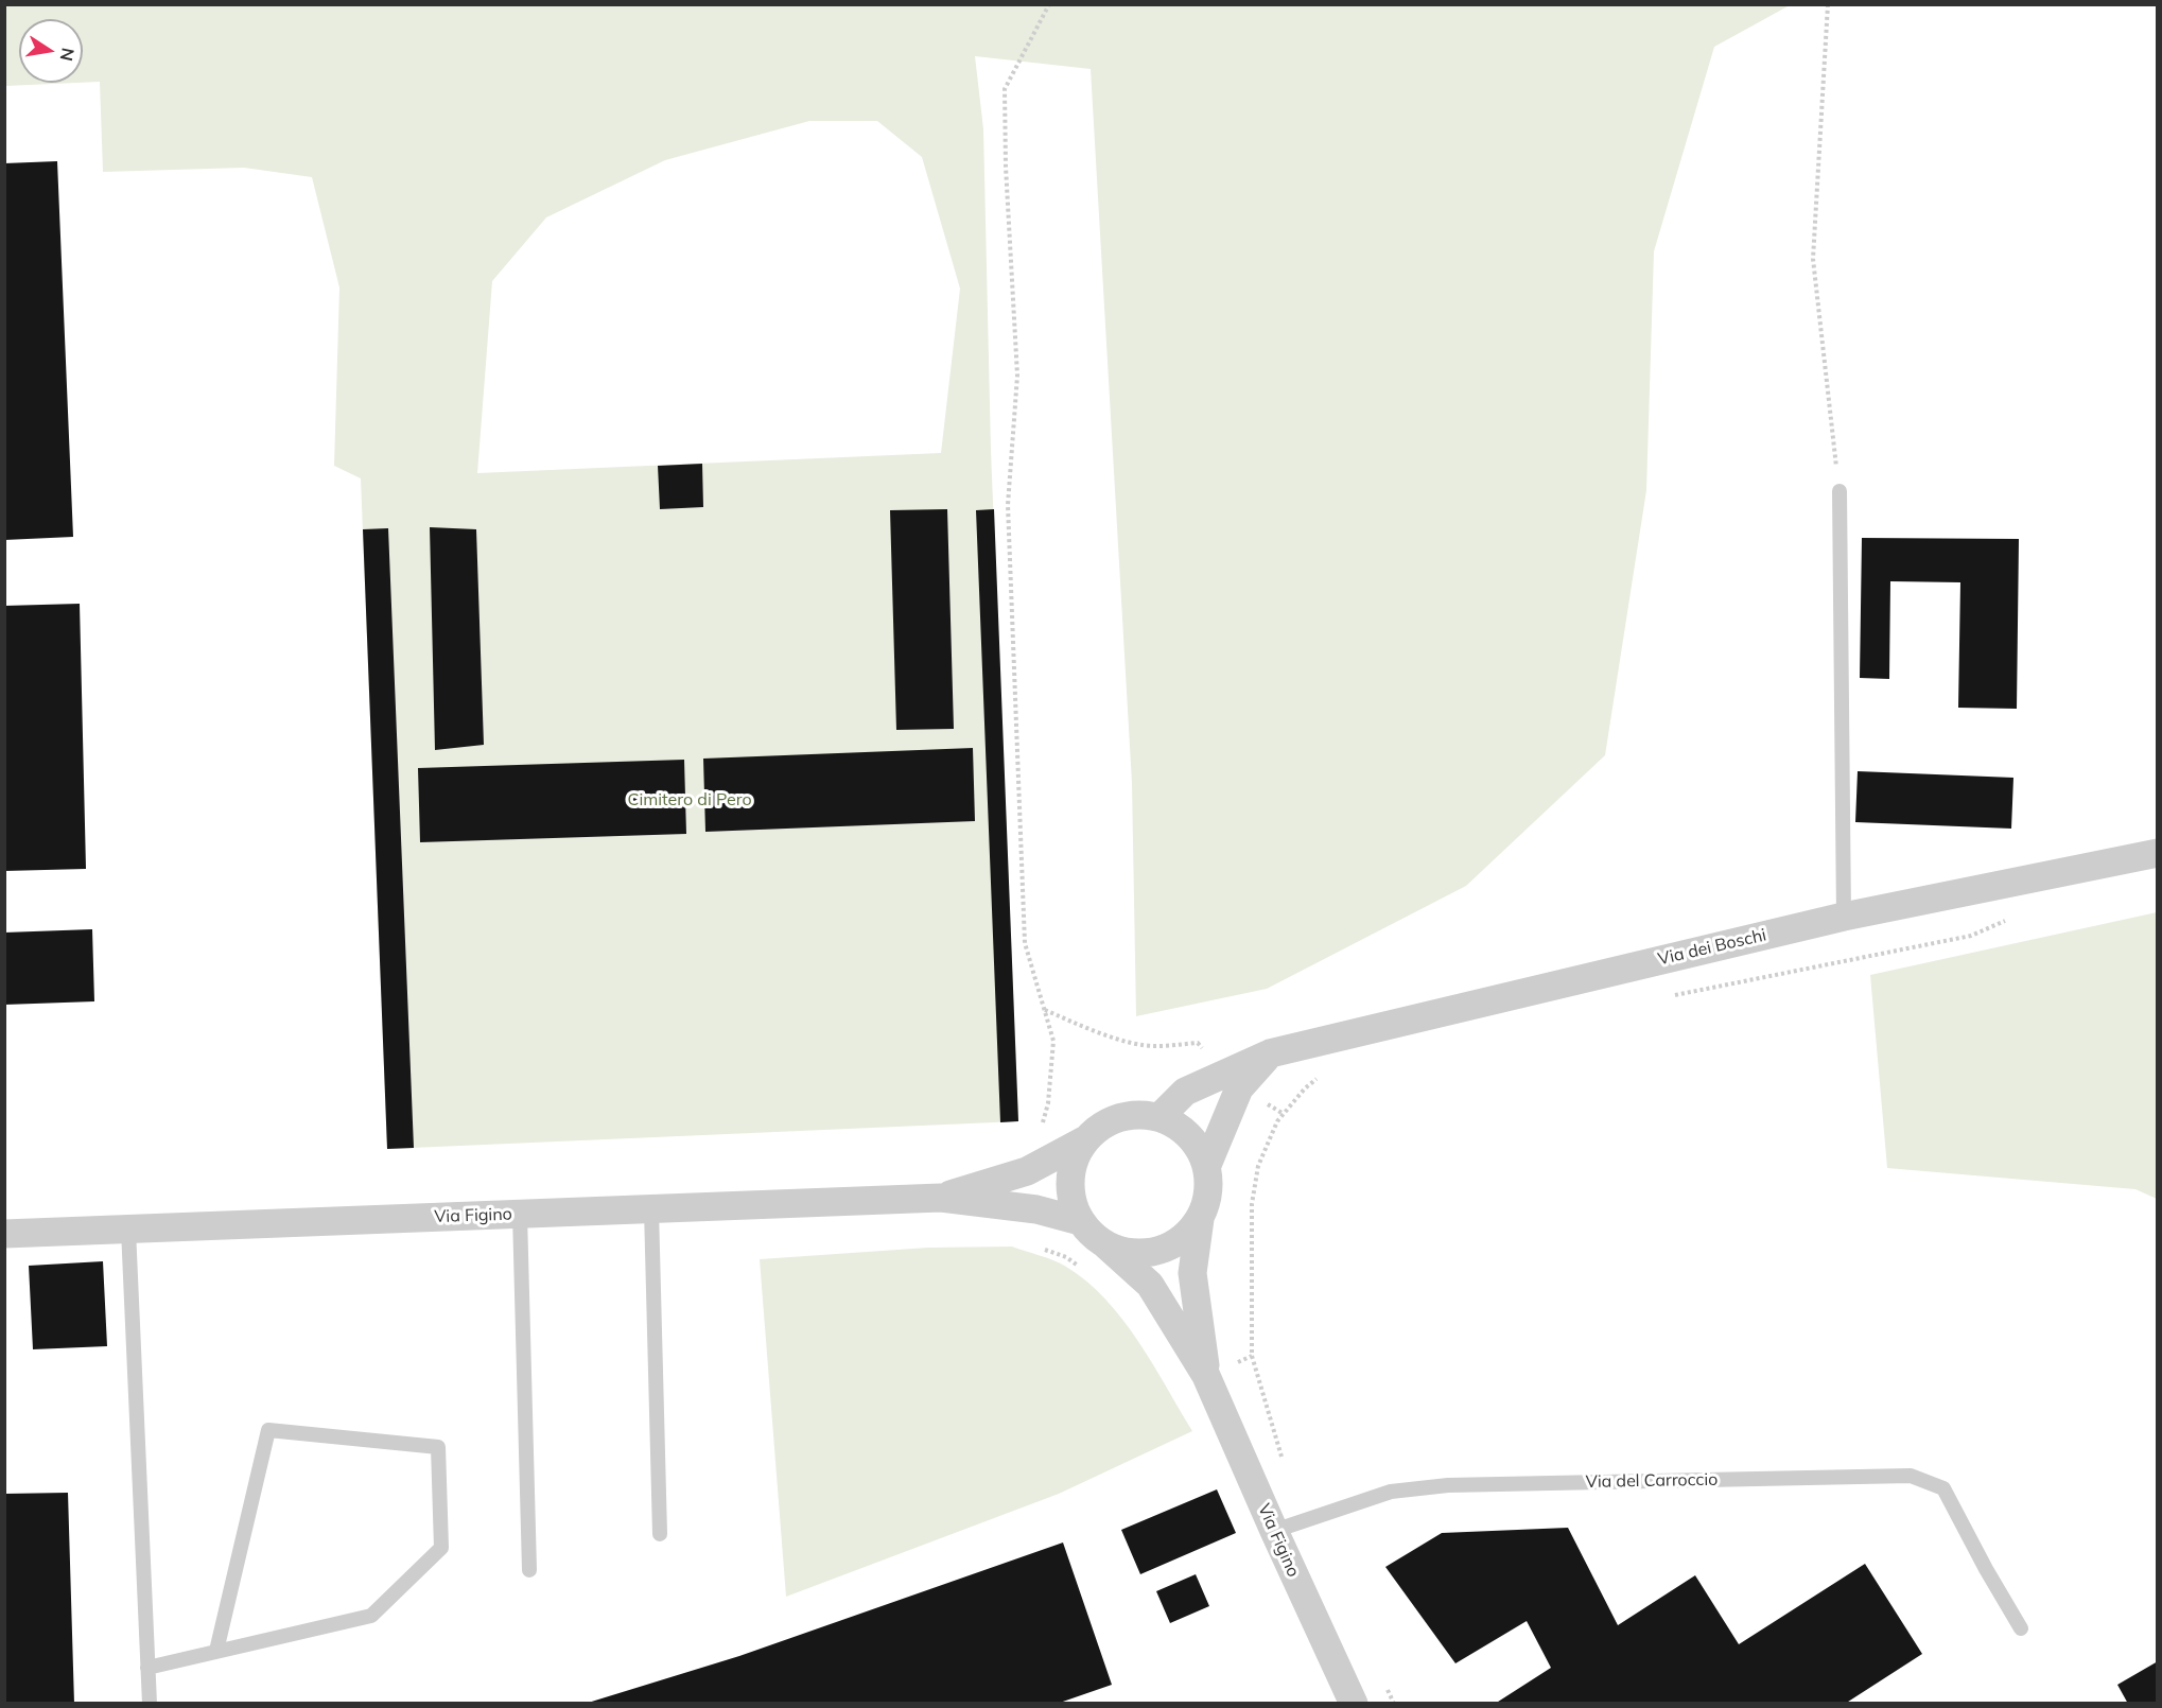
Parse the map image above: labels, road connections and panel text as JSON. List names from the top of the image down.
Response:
{
  "streets": {
    "street": ["Via dei Boschi", "Via Figino"],
    "lane": ["Via del Carroccio"]
  },
  "crossings": [
    ["Via dei Boschi", "Via Figino"],
    ["Via Figino", "Via del Carroccio"]
  ],
  "parks": ["Cimitero di Pero"],
  "north": "right"
}
